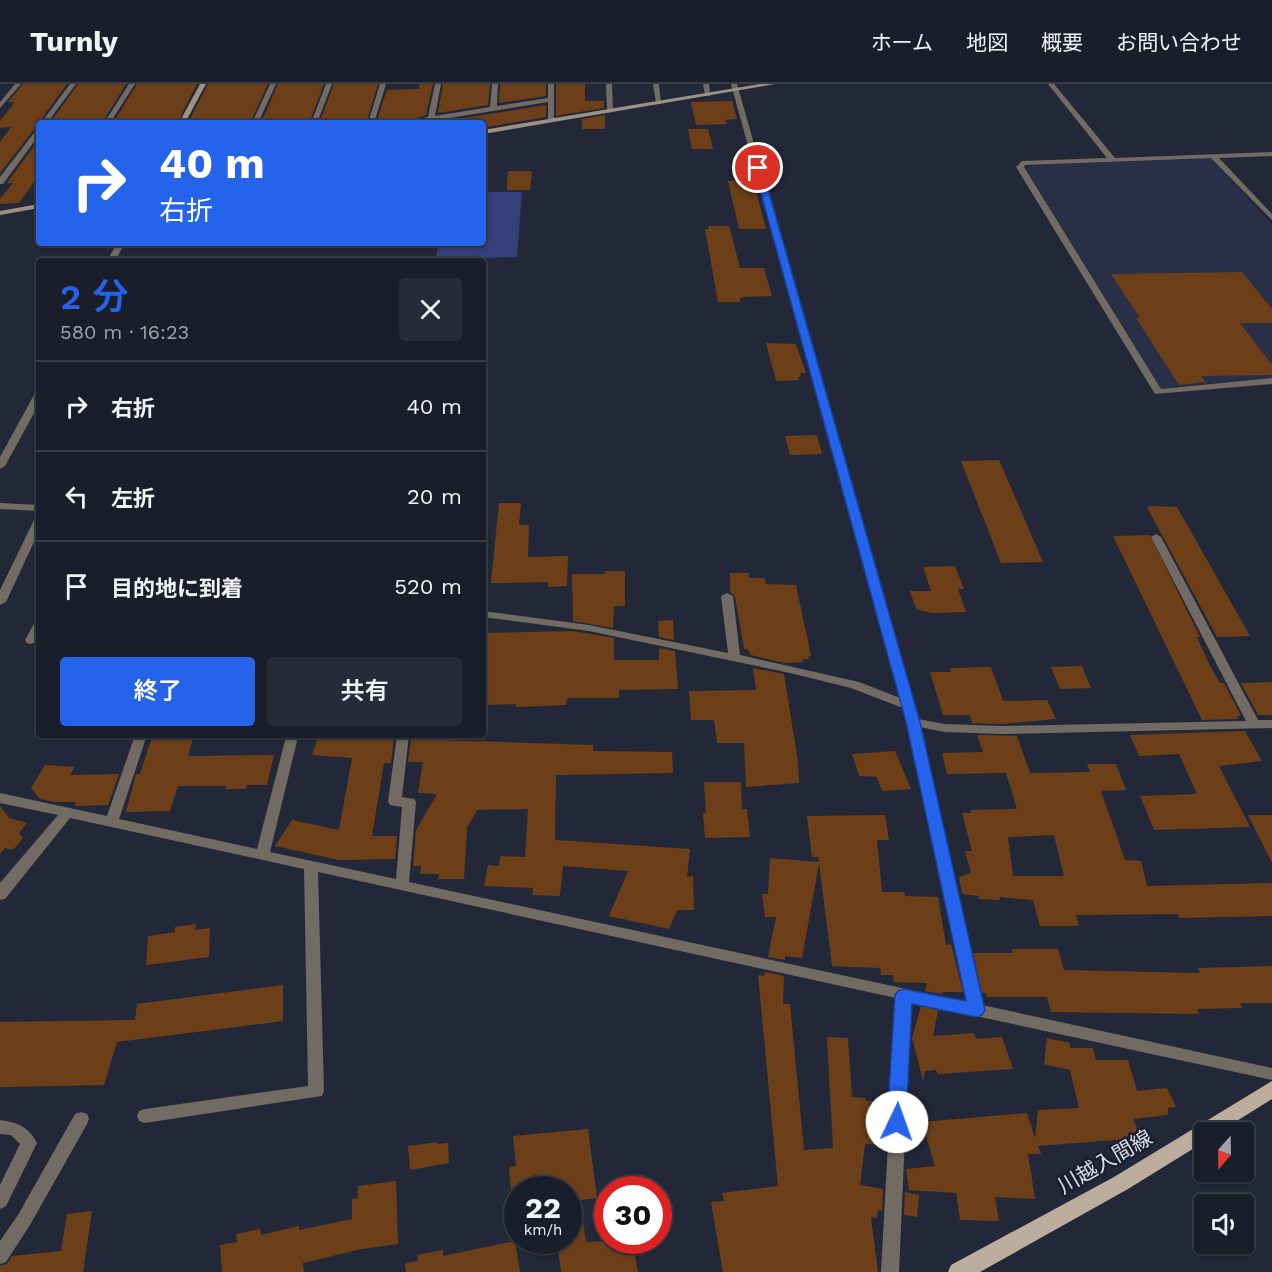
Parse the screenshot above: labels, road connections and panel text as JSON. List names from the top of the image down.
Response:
{
  "streets": {
    "main road": ["川越入間線"]
  },
  "north": "bottom",
  "page": {
    "header": "Turnly",
    "nav": [
      "ホーム",
      "地図",
      "概要",
      "お問い合わせ"
    ],
    "turn": ["40 m", "右折"],
    "heading": ["2 分", "580 m · 16:23"],
    "list": [
      {
        "name": "右折",
        "value": "40 m"
      },
      {
        "name": "左折",
        "value": "20 m"
      },
      {
        "name": "目的地に到着",
        "value": "520 m"
      }
    ],
    "buttons": ["終了", "共有"],
    "speed": "22 km/h",
    "limit": "30"
  }
}
